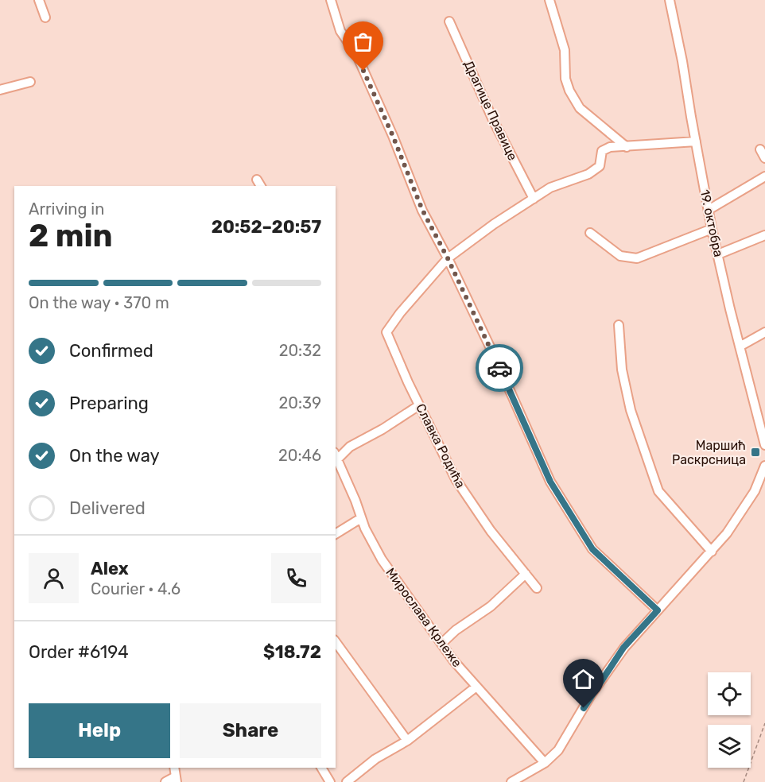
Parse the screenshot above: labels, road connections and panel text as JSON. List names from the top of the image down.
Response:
{
  "streets": {
    "street": [
      "Драгице Правице",
      "19. октобра",
      "Славка Родића",
      "Мирослава Крлеже"
    ]
  },
  "places": {
    "transit": ["Маршић Раскрсница"]
  },
  "page": {
    "heading": ["2 min", "Arriving in", "20:52–20:57"],
    "panel": [
      "Alex",
      "Courier · 4.6",
      "Order #6194",
      "$18.72"
    ],
    "bar": "On the way · 370 m",
    "list": [
      ["Confirmed", "20:32"],
      ["Preparing", "20:39"],
      ["On the way", "20:46"],
      "Delivered"
    ],
    "buttons": ["Help", "Share"]
  }
}
